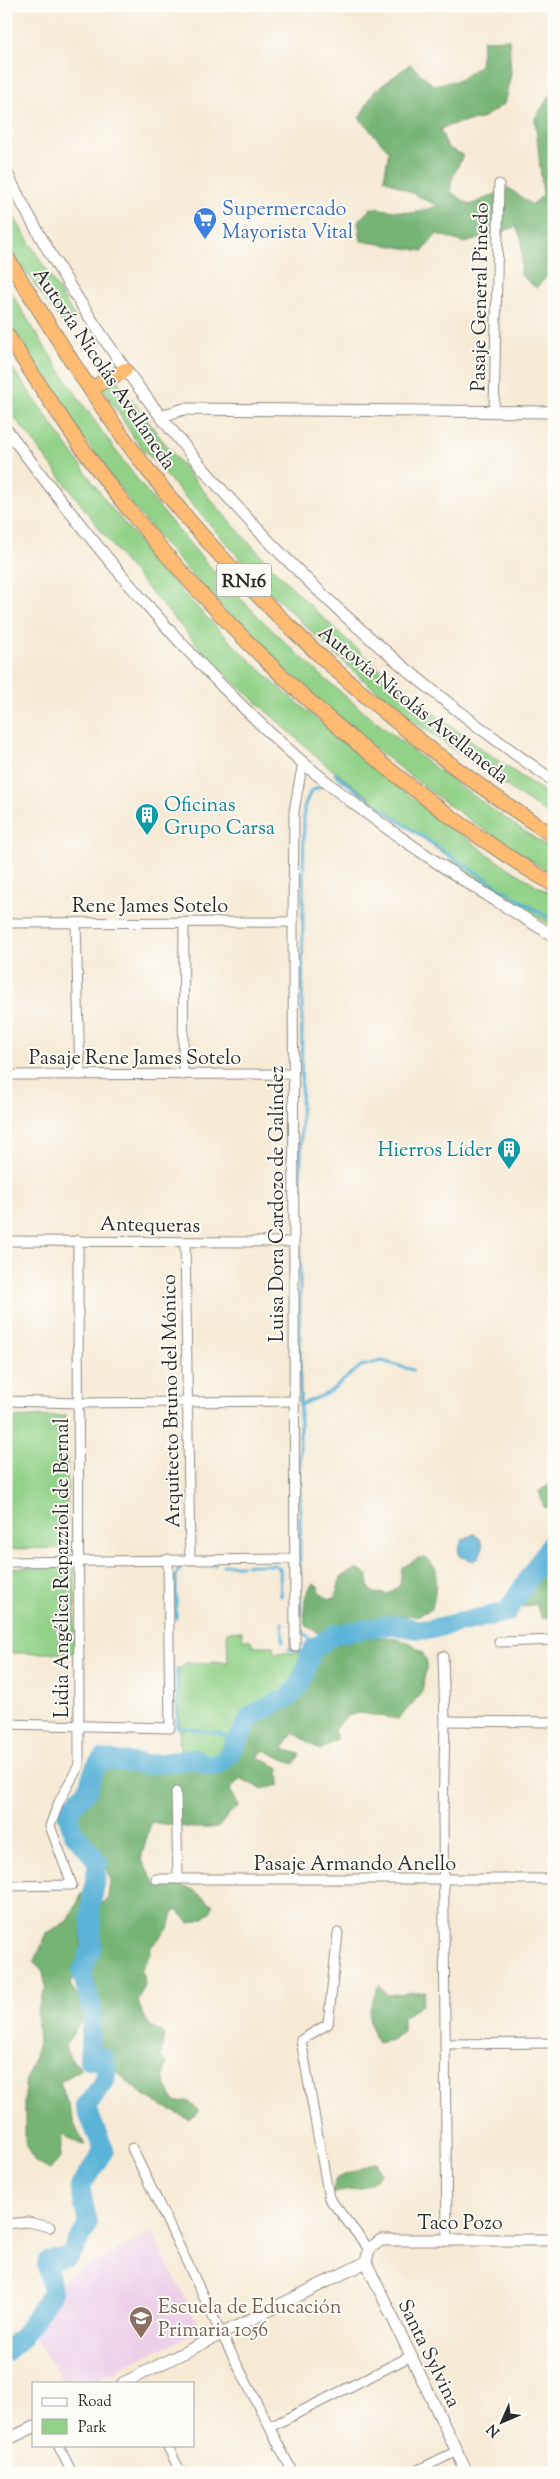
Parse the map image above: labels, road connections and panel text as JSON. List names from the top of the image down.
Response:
{
  "streets": {
    "highway": ["Autovía Nicolás Avellaneda", "RN16"],
    "street": [
      "Pasaje General Pinedo",
      "Rene James Sotelo",
      "Pasaje Rene James Sotelo",
      "Luisa Dora Cardozo de Galíndez",
      "Antequeras",
      "Arquitecto Bruno del Mónico",
      "Lidia Angélica Rapazzioli de Bernal",
      "Pasaje Armando Anello",
      "Taco Pozo",
      "Santa Sylvina"
    ]
  },
  "crossings": [
    ["Rene James Sotelo", "Luisa Dora Cardozo de Galíndez"],
    ["Pasaje Rene James Sotelo", "Luisa Dora Cardozo de Galíndez"],
    ["Luisa Dora Cardozo de Galíndez", "Antequeras"],
    ["Antequeras", "Arquitecto Bruno del Mónico"],
    ["Antequeras", "Lidia Angélica Rapazzioli de Bernal"]
  ],
  "places": {
    "supermarket": ["Supermercado Mayorista Vital"],
    "building": ["Oficinas Grupo Carsa", "Hierros Líder"],
    "school or university": ["Escuela de Educación Primaria 1056"]
  },
  "legend": ["Road", "Park"],
  "north": "bottom left"
}
